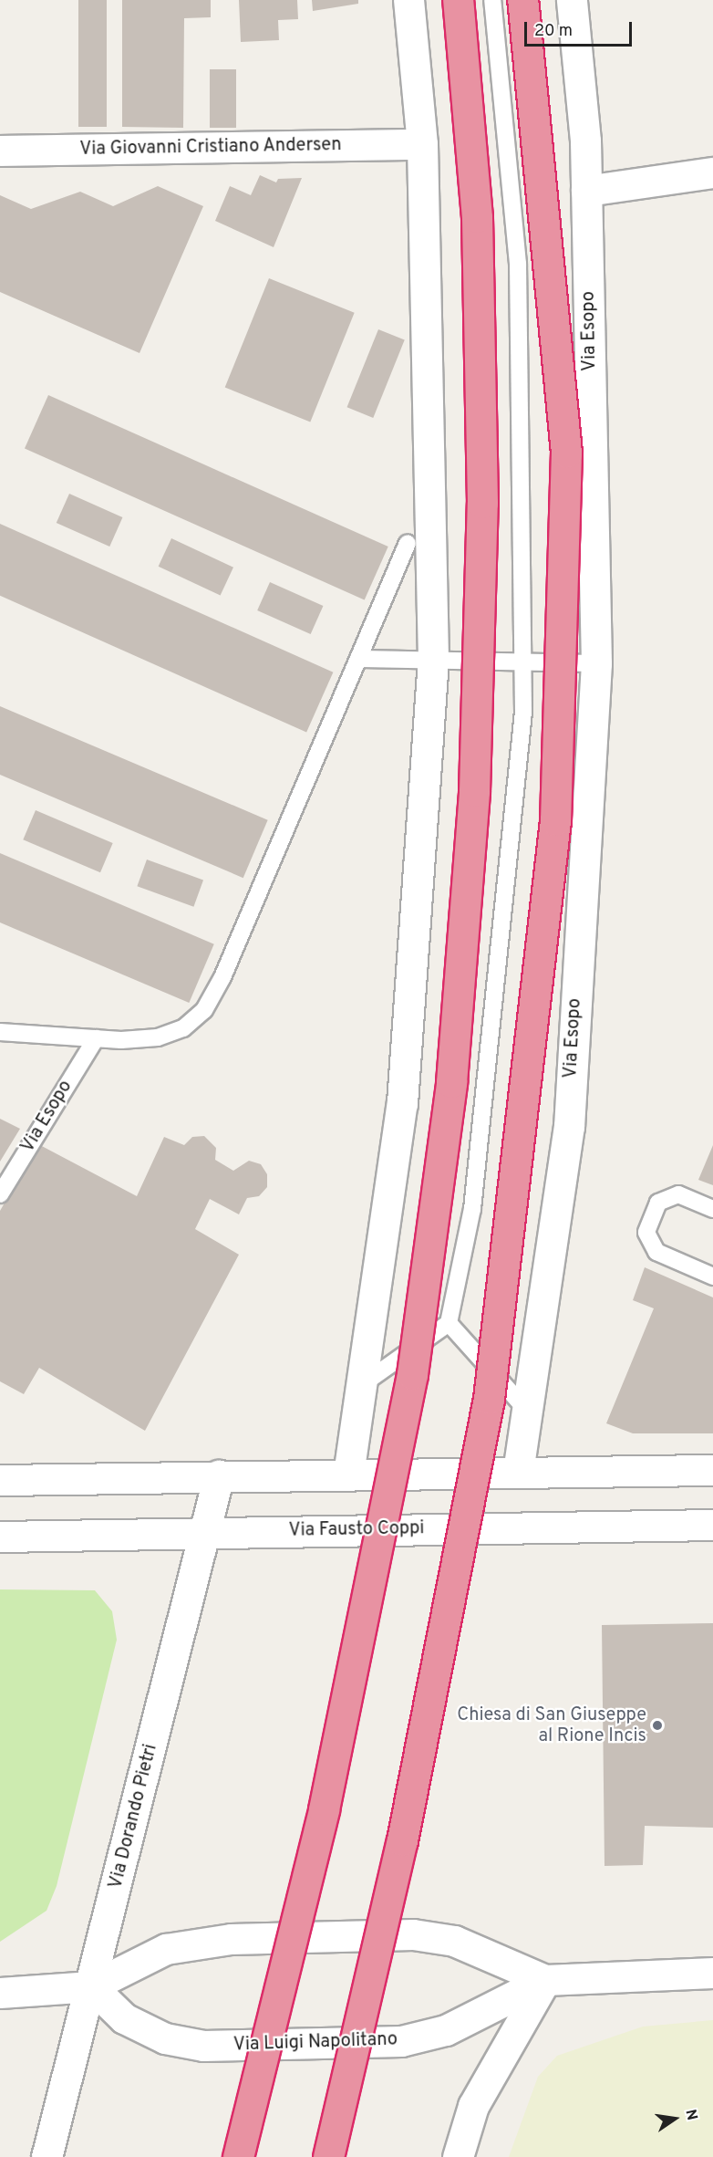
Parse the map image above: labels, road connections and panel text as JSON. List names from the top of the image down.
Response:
{
  "streets": {
    "street": [
      "Via Giovanni Cristiano Andersen",
      "Via Esopo",
      "Via Fausto Coppi",
      "Via Dorando Pietri",
      "Via Luigi Napolitano"
    ]
  },
  "crossings": [
    ["Via Fausto Coppi", "Via Dorando Pietri"],
    ["Via Dorando Pietri", "Via Luigi Napolitano"]
  ],
  "places": ["Chiesa di San Giuseppe al Rione Incis"],
  "scale_bar": "20 m",
  "north": "right"
}
